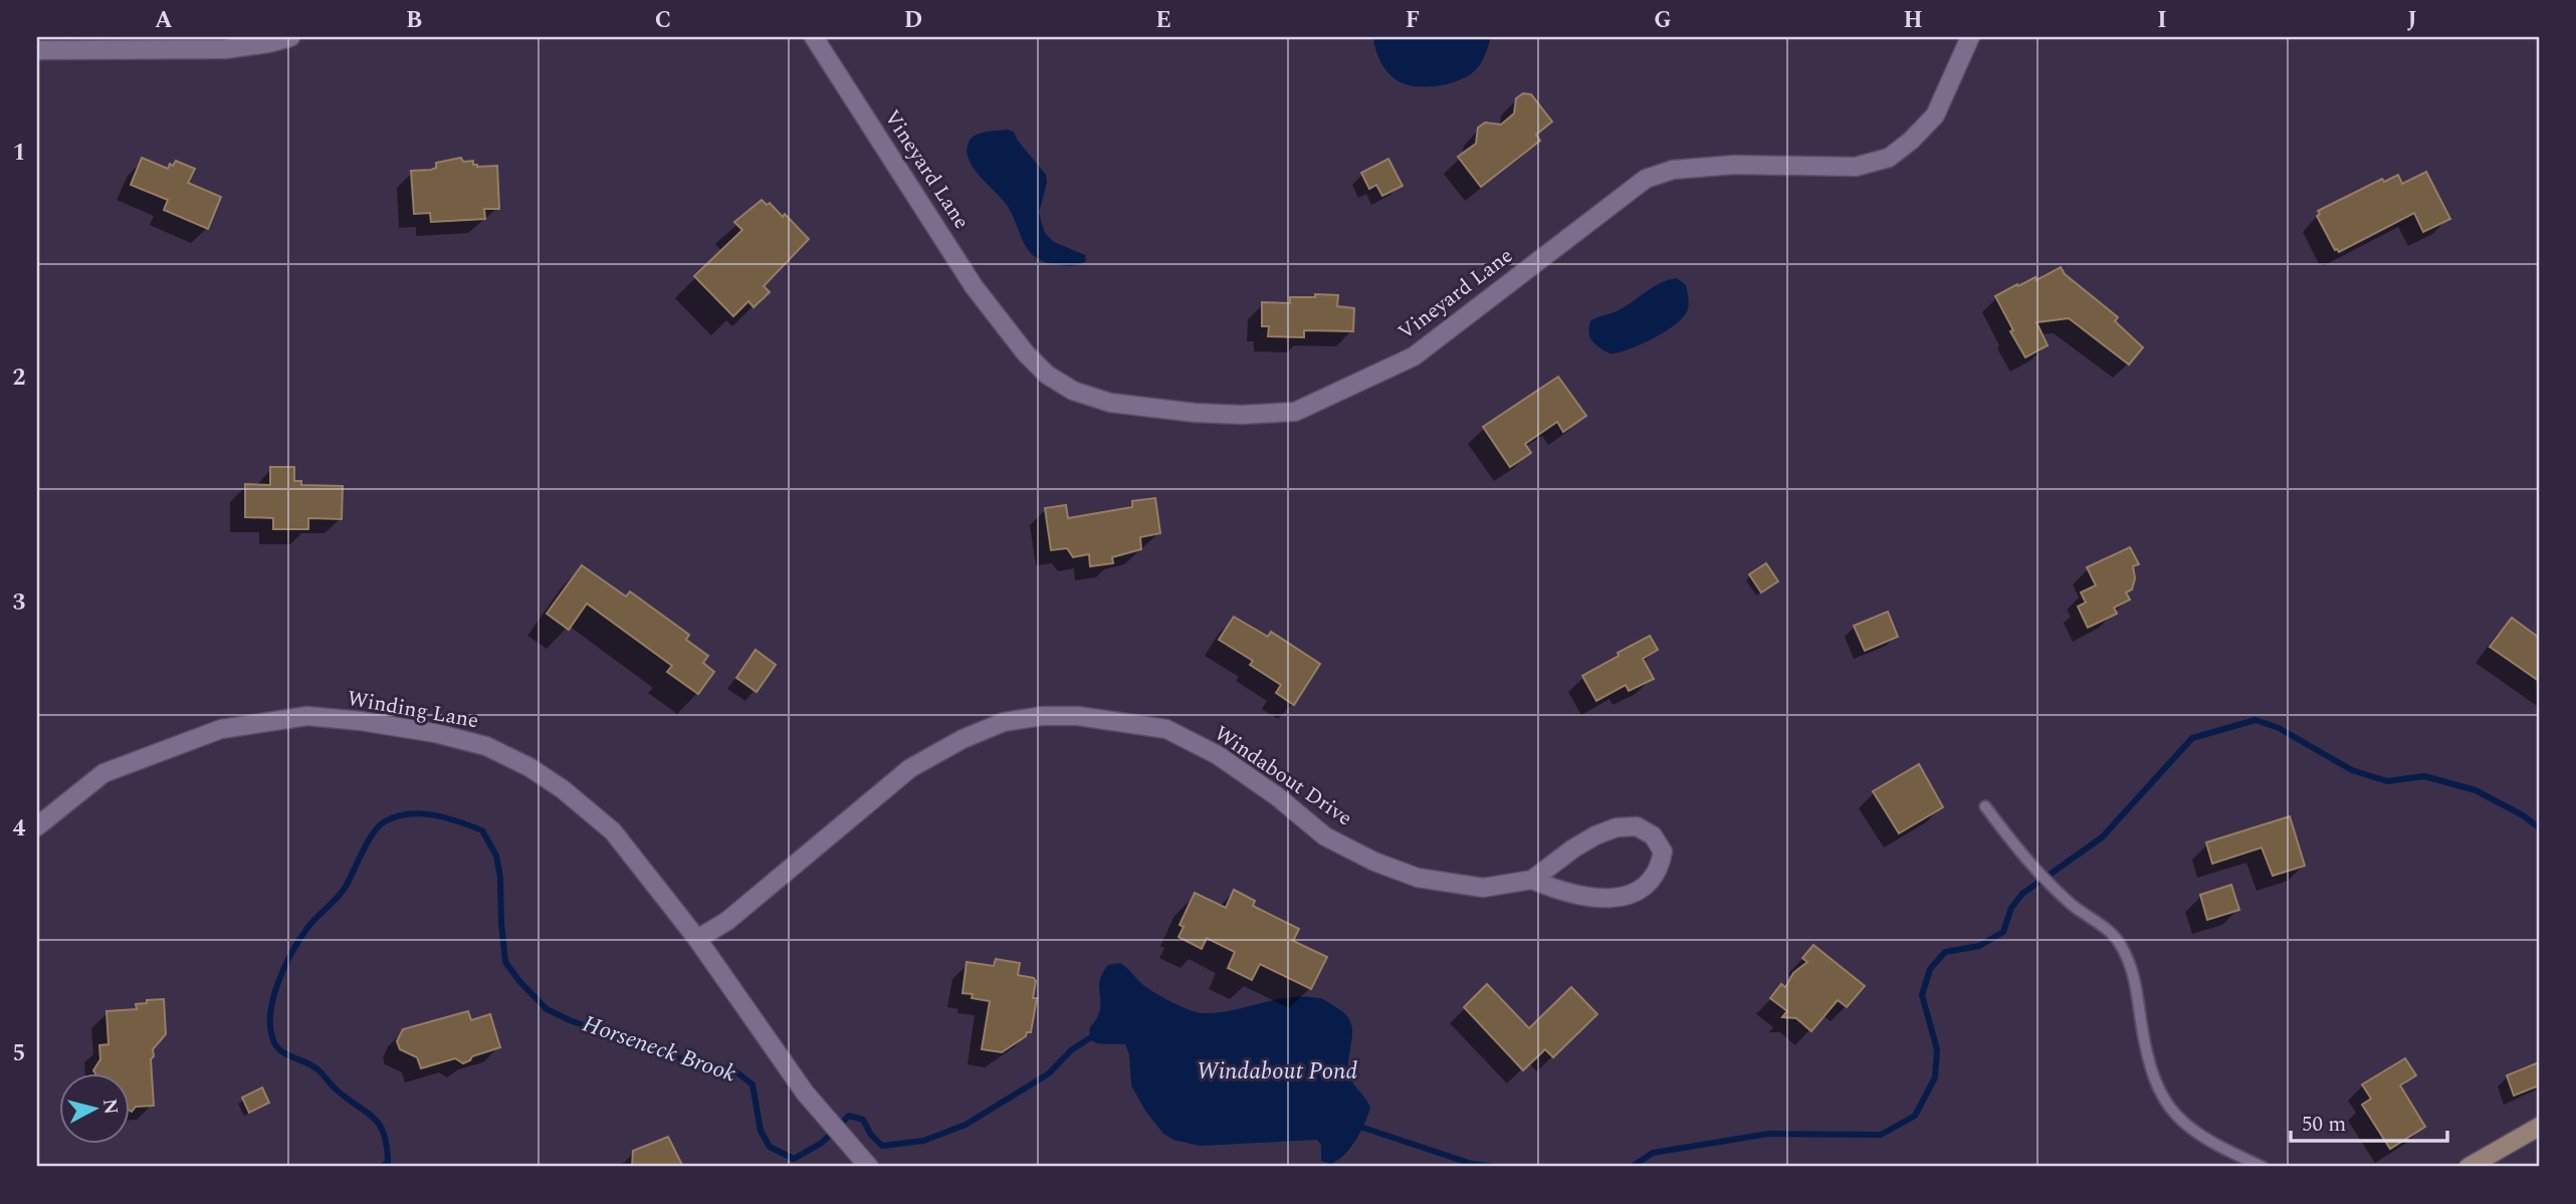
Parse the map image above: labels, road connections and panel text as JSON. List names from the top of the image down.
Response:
{
  "streets": {
    "street": ["Vineyard Lane", "Winding Lane", "Windabout Drive"]
  },
  "crossings": [
    ["Winding Lane", "Windabout Drive"]
  ],
  "water": ["Horseneck Brook", "Windabout Pond"],
  "scale_bar": "50 m",
  "north": "right",
  "grid": {
    "columns": [
      "A",
      "B",
      "C",
      "D",
      "E",
      "F",
      "G",
      "H",
      "I",
      "J"
    ],
    "rows": [
      "1",
      "2",
      "3",
      "4",
      "5"
    ]
  }
}
